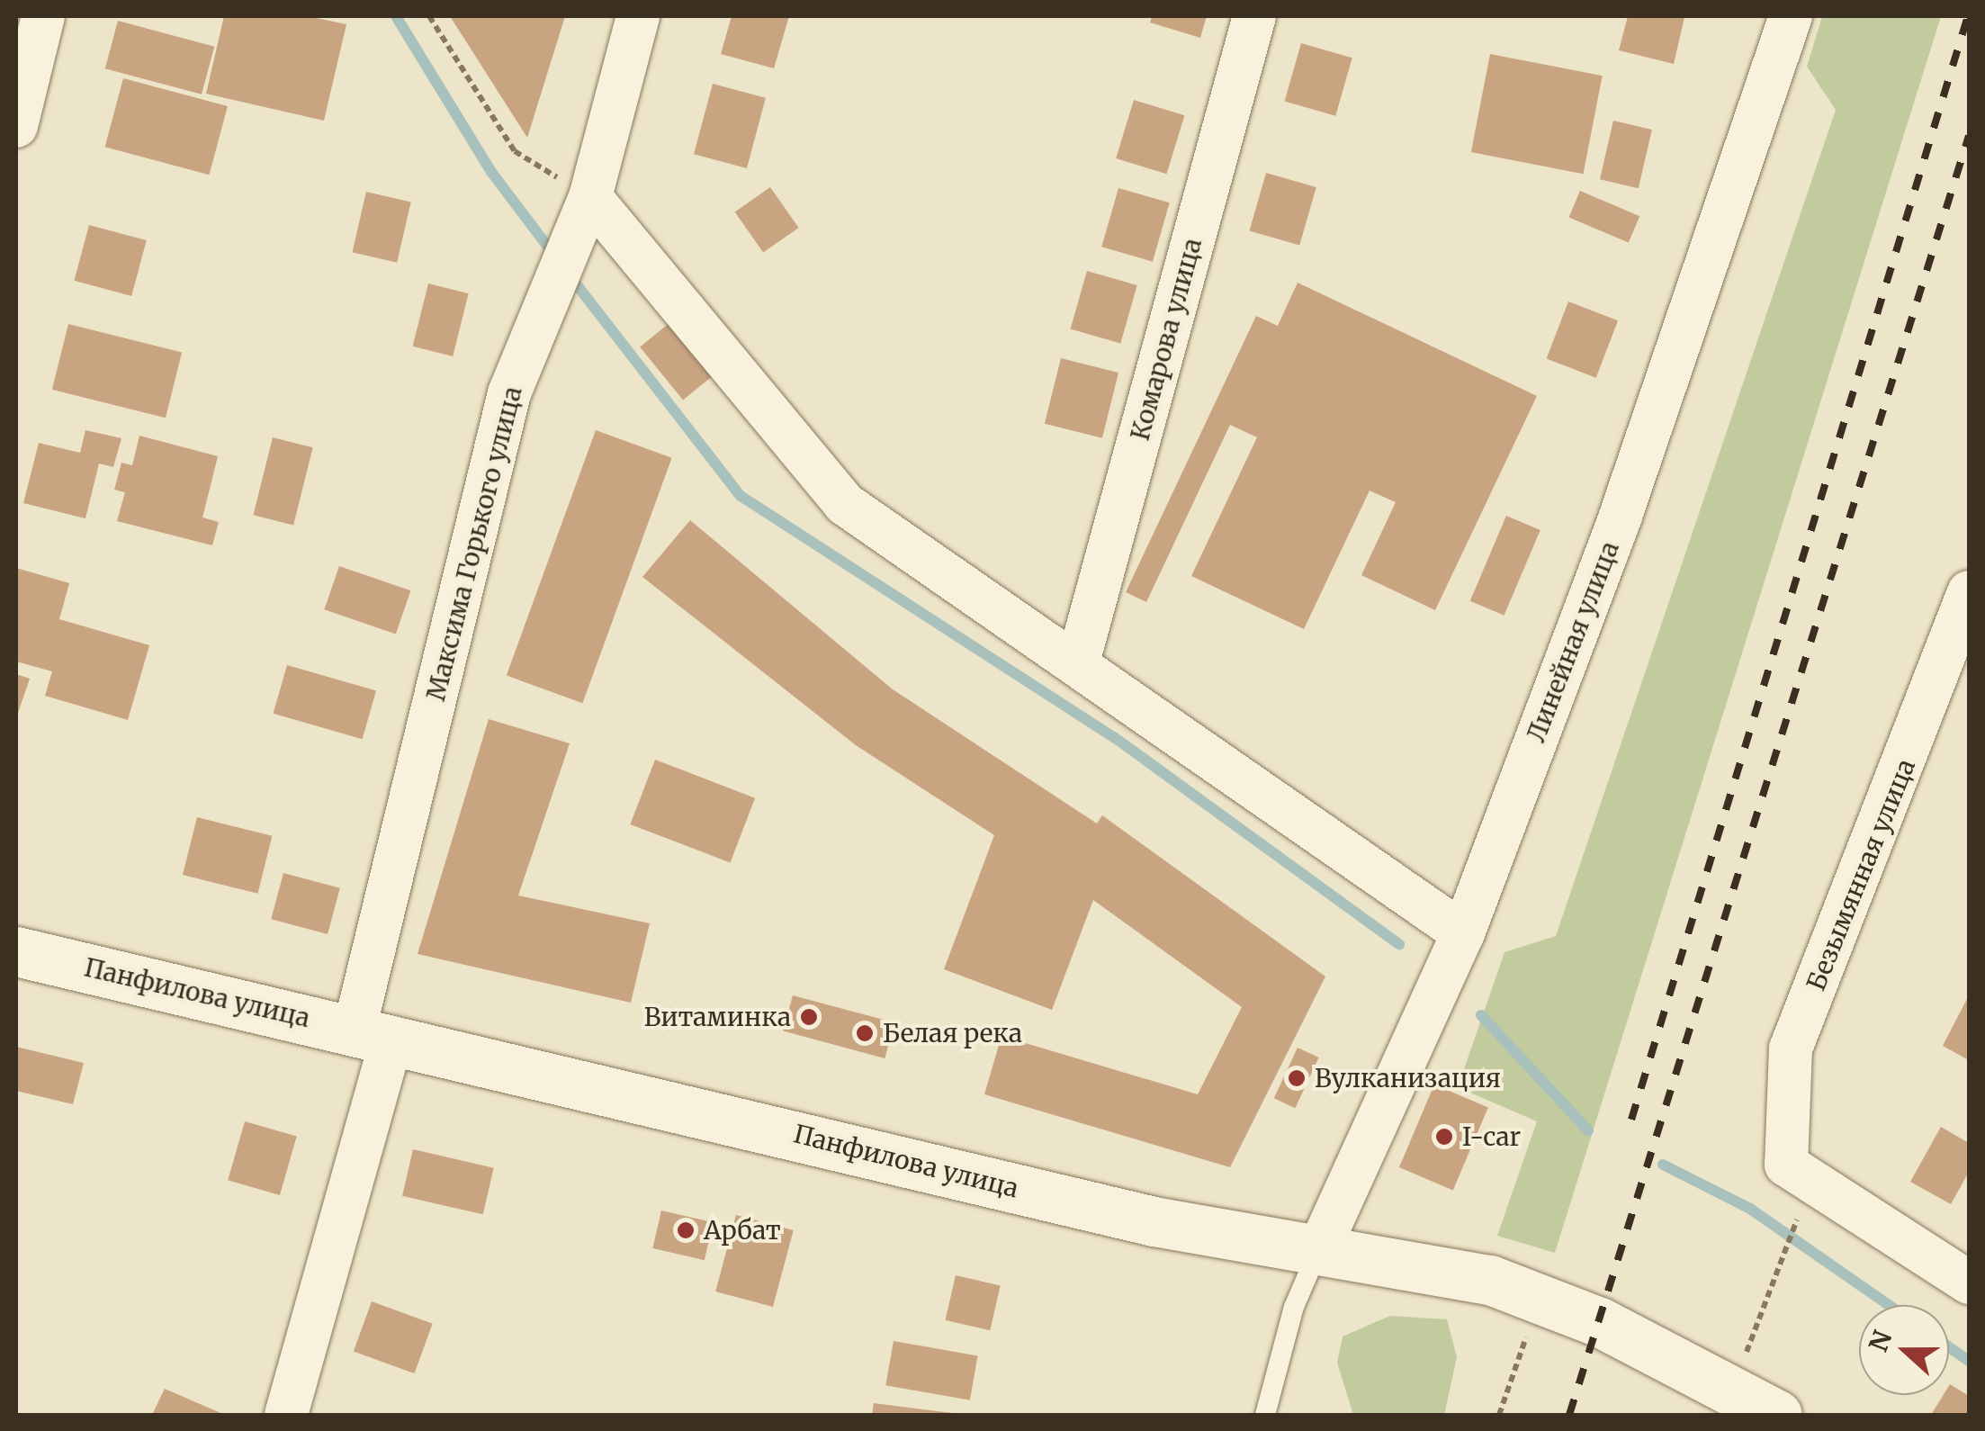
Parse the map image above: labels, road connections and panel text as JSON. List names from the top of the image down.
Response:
{
  "streets": {
    "street": [
      "Комарова улица",
      "Максима Горького улица",
      "Линейная улица",
      "Безымянная улица",
      "Панфилова улица"
    ]
  },
  "crossings": [
    ["Максима Горького улица", "Панфилова улица"],
    ["Линейная улица", "Панфилова улица"]
  ],
  "places": [
    "Витаминка",
    "Белая река",
    "Вулканизация",
    "I-car",
    "Арбат"
  ],
  "north": "left"
}
